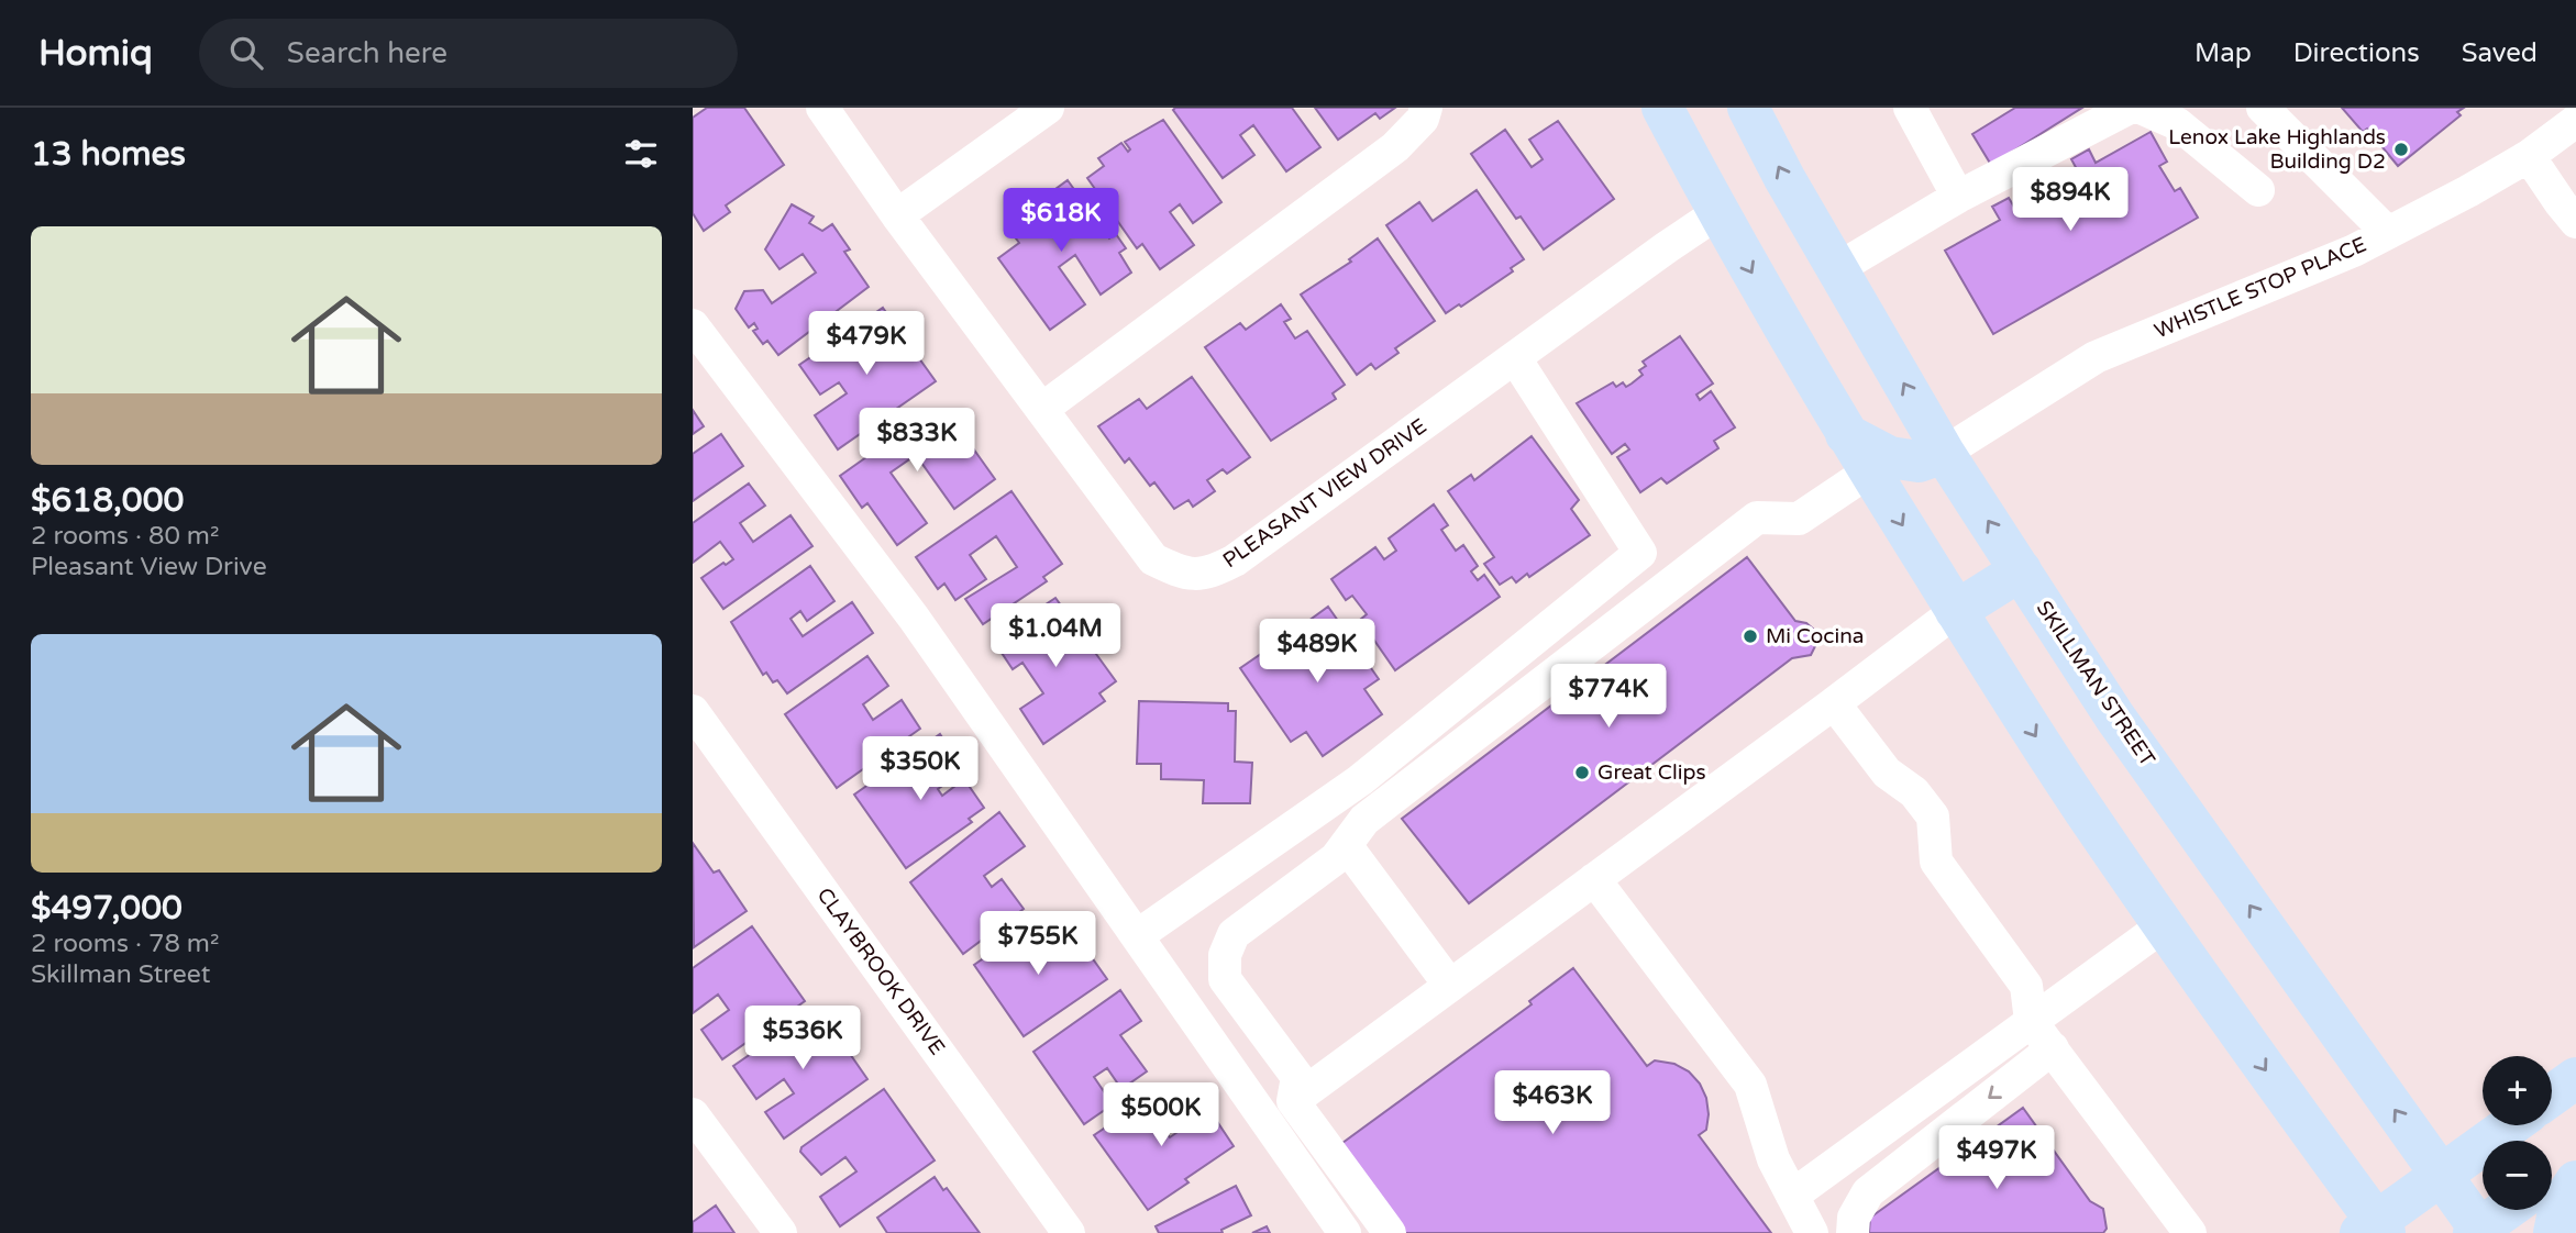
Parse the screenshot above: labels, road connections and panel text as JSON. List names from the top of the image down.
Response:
{
  "streets": {
    "main road": ["SKILLMAN STREET"],
    "street": ["WHISTLE STOP PLACE", "PLEASANT VIEW DRIVE", "CLAYBROOK DRIVE"]
  },
  "crossings": [
    ["WHISTLE STOP PLACE", "SKILLMAN STREET"]
  ],
  "places": ["Lenox Lake Highlands Building D2", "Mi Cocina", "Great Clips"],
  "page": {
    "header": "Homiq",
    "search": "Search here",
    "nav": ["Map", "Directions", "Saved"],
    "heading": "13 homes",
    "price": [
      "$894K",
      "$618K",
      "$479K",
      "$833K",
      "$1.04M",
      "$489K",
      "$774K",
      "$350K",
      "$755K",
      "$536K",
      "$463K",
      "$500K",
      "$497K"
    ],
    "list": [
      {
        "name": "$618,000",
        "note": "2 rooms · 80 m² · Pleasant View Drive"
      },
      {
        "name": "$497,000",
        "note": "2 rooms · 78 m² · Skillman Street"
      }
    ],
    "map_buttons": ["+", "−"]
  }
}
